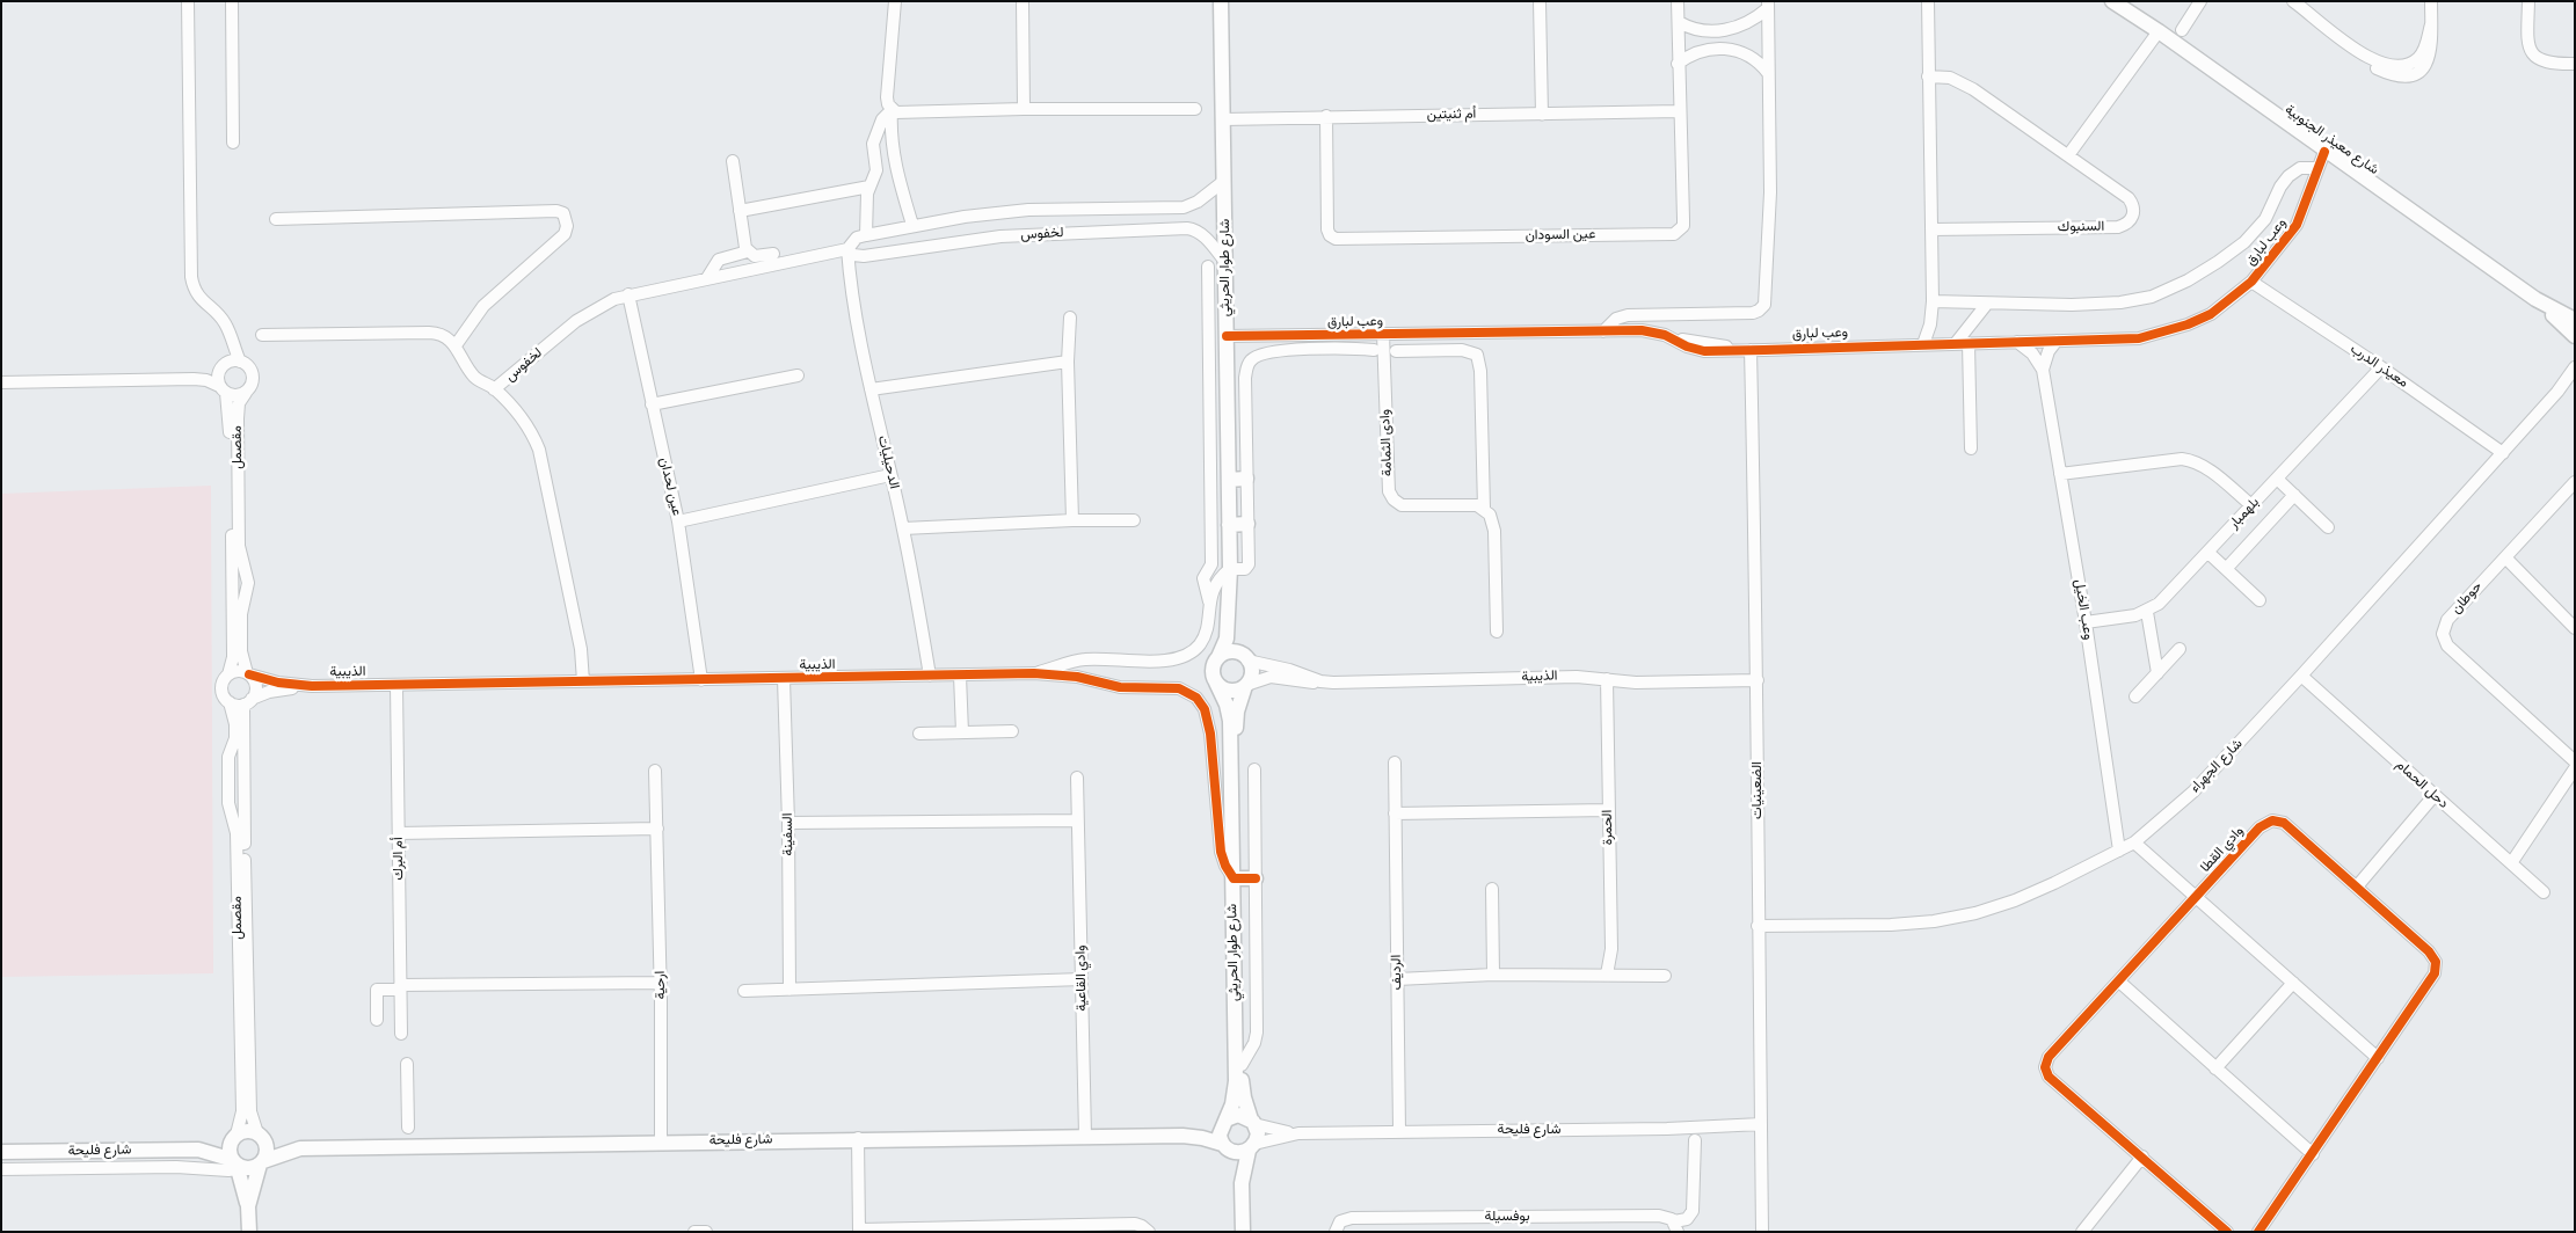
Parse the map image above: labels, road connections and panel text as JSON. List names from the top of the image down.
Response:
{
  "streets": {
    "street": [
      "أم ثنيتين",
      "شارع معيذر الجنوبية",
      "السنبوك",
      "لخفوس",
      "عين السودان",
      "وعب لبارق",
      "شارع طوار الحريثي",
      "معيذر الدرب",
      "وادى الثمامة",
      "مقصمل",
      "الدحيليات",
      "عين لحدان",
      "بلهمبار",
      "حوطان",
      "وعب الخيل",
      "الذيبية",
      "شارع الجهراء",
      "دحل الحمام",
      "الضعينيات",
      "الحمرة",
      "السفينة",
      "وادي القطا",
      "أم البرك",
      "الرديف",
      "وادي القاعية",
      "ارحية",
      "شارع فليحة",
      "بوفسيلة"
    ]
  },
  "crossings": [
    ["أم ثنيتين", "عين السودان"],
    ["أم ثنيتين", "شارع طوار الحريثي"],
    ["شارع معيذر الجنوبية", "وعب لبارق"],
    ["لخفوس", "شارع طوار الحريثي"],
    ["لخفوس", "الدحيليات"],
    ["لخفوس", "عين لحدان"],
    ["لخفوس", "الذيبية"],
    ["وعب لبارق", "شارع طوار الحريثي"],
    ["وعب لبارق", "معيذر الدرب"],
    ["وعب لبارق", "وادى الثمامة"],
    ["وعب لبارق", "وعب الخيل"],
    ["وعب لبارق", "الضعينيات"],
    ["شارع طوار الحريثي", "الذيبية"],
    ["شارع طوار الحريثي", "شارع فليحة"],
    ["معيذر الدرب", "بلهمبار"],
    ["معيذر الدرب", "شارع الجهراء"],
    ["مقصمل", "الذيبية"],
    ["مقصمل", "شارع فليحة"],
    ["الدحيليات", "الذيبية"],
    ["عين لحدان", "الذيبية"],
    ["وعب الخيل", "شارع الجهراء"],
    ["الذيبية", "الضعينيات"],
    ["الذيبية", "الحمرة"],
    ["الذيبية", "السفينة"],
    ["الذيبية", "أم البرك"],
    ["شارع الجهراء", "دحل الحمام"],
    ["شارع الجهراء", "الضعينيات"],
    ["الضعينيات", "شارع فليحة"],
    ["الرديف", "شارع فليحة"],
    ["وادي القاعية", "شارع فليحة"],
    ["ارحية", "شارع فليحة"]
  ]
}
